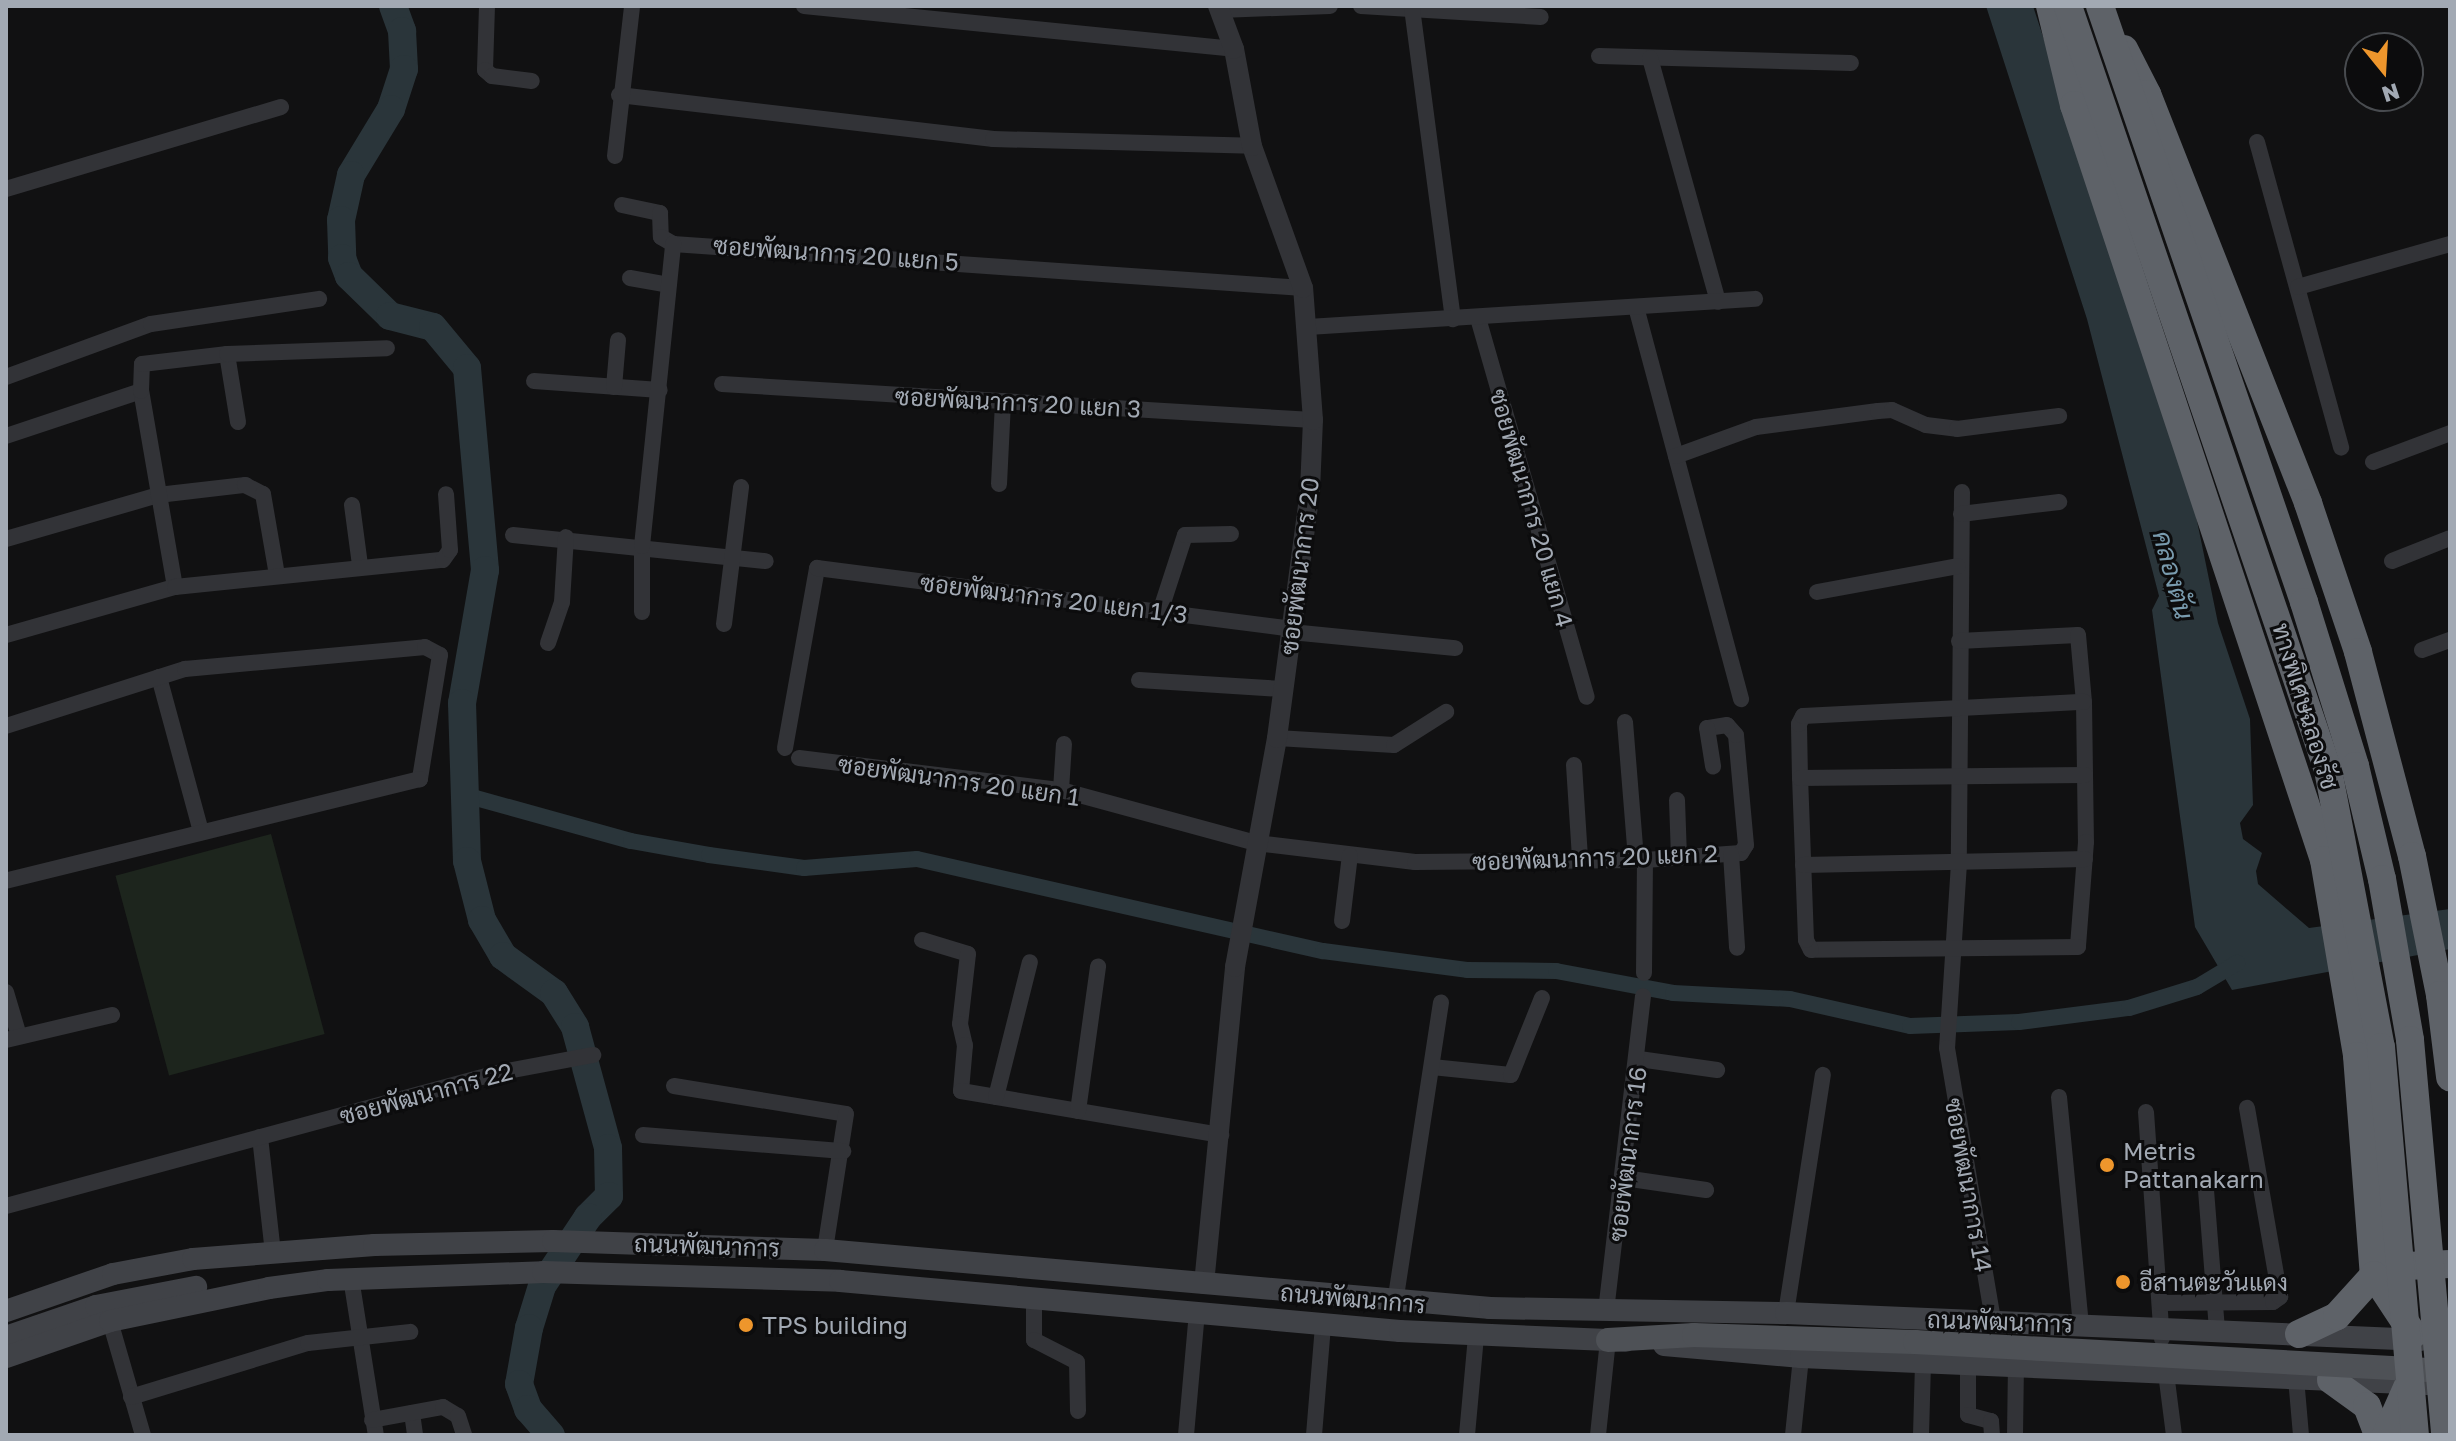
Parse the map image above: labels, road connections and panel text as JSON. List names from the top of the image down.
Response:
{
  "streets": {
    "highway": ["ทางพิเศษฉลองรัช"],
    "main road": ["ถนนพัฒนาการ"],
    "street": [
      "ซอยพัฒนาการ 20 แยก 5",
      "ซอยพัฒนาการ 20 แยก 3",
      "ซอยพัฒนาการ 20 แยก 4",
      "ซอยพัฒนาการ 20",
      "ซอยพัฒนาการ 20 แยก 1/3",
      "ซอยพัฒนาการ 20 แยก 1",
      "ซอยพัฒนาการ 20 แยก 2",
      "ซอยพัฒนาการ 22",
      "ซอยพัฒนาการ 16",
      "ซอยพัฒนาการ 14"
    ]
  },
  "crossings": [
    ["ซอยพัฒนาการ 20 แยก 5", "ซอยพัฒนาการ 20"],
    ["ซอยพัฒนาการ 20 แยก 3", "ซอยพัฒนาการ 20"],
    ["ซอยพัฒนาการ 20", "ซอยพัฒนาการ 20 แยก 1/3"],
    ["ซอยพัฒนาการ 20", "ซอยพัฒนาการ 20 แยก 1"],
    ["ซอยพัฒนาการ 20", "ซอยพัฒนาการ 20 แยก 2"],
    ["ซอยพัฒนาการ 20", "ถนนพัฒนาการ"],
    ["ซอยพัฒนาการ 20 แยก 1", "ซอยพัฒนาการ 20 แยก 2"],
    ["ซอยพัฒนาการ 16", "ถนนพัฒนาการ"],
    ["ซอยพัฒนาการ 14", "ถนนพัฒนาการ"]
  ],
  "water": ["คลองตัน"],
  "places": ["Metris Pattanakarn", "อีสานตะวันแดง", "TPS building"],
  "north": "bottom"
}
